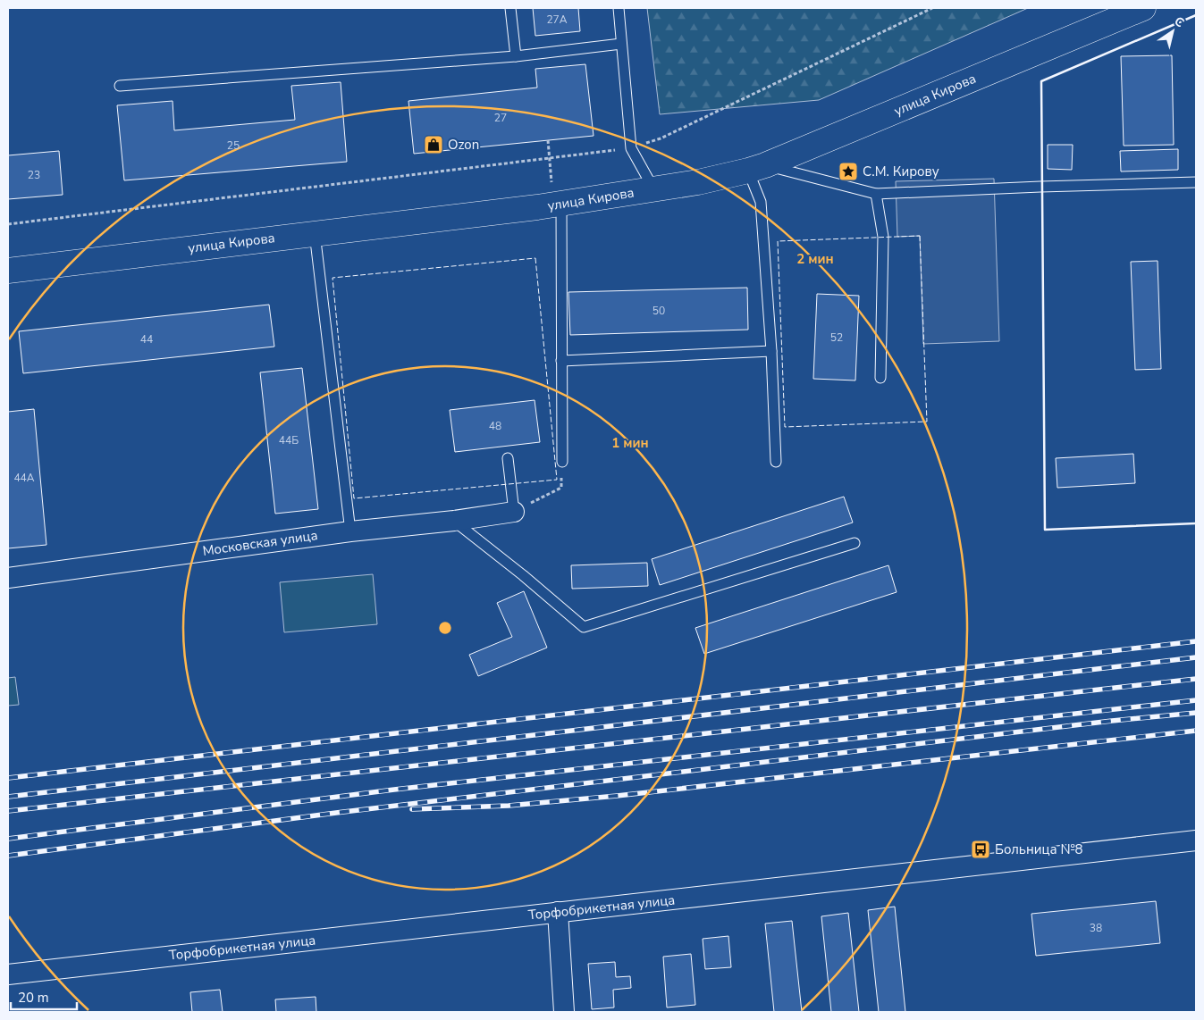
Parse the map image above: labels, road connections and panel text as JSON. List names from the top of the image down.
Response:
{
  "streets": {
    "street": ["улица Кирова", "Московская улица", "Торфобрикетная улица"]
  },
  "places": {
    "shop": ["Ozon"],
    "place": ["С.М. Кирову"],
    "bus stop": ["Больница №8"]
  },
  "house_numbers": [
    "27А",
    "27",
    "25",
    "23",
    "50",
    "52",
    "44",
    "48",
    "44Б",
    "44А",
    "38"
  ],
  "scale_bar": "20 m",
  "north": "top right",
  "rings": ["2 мин", "1 мин"]
}
